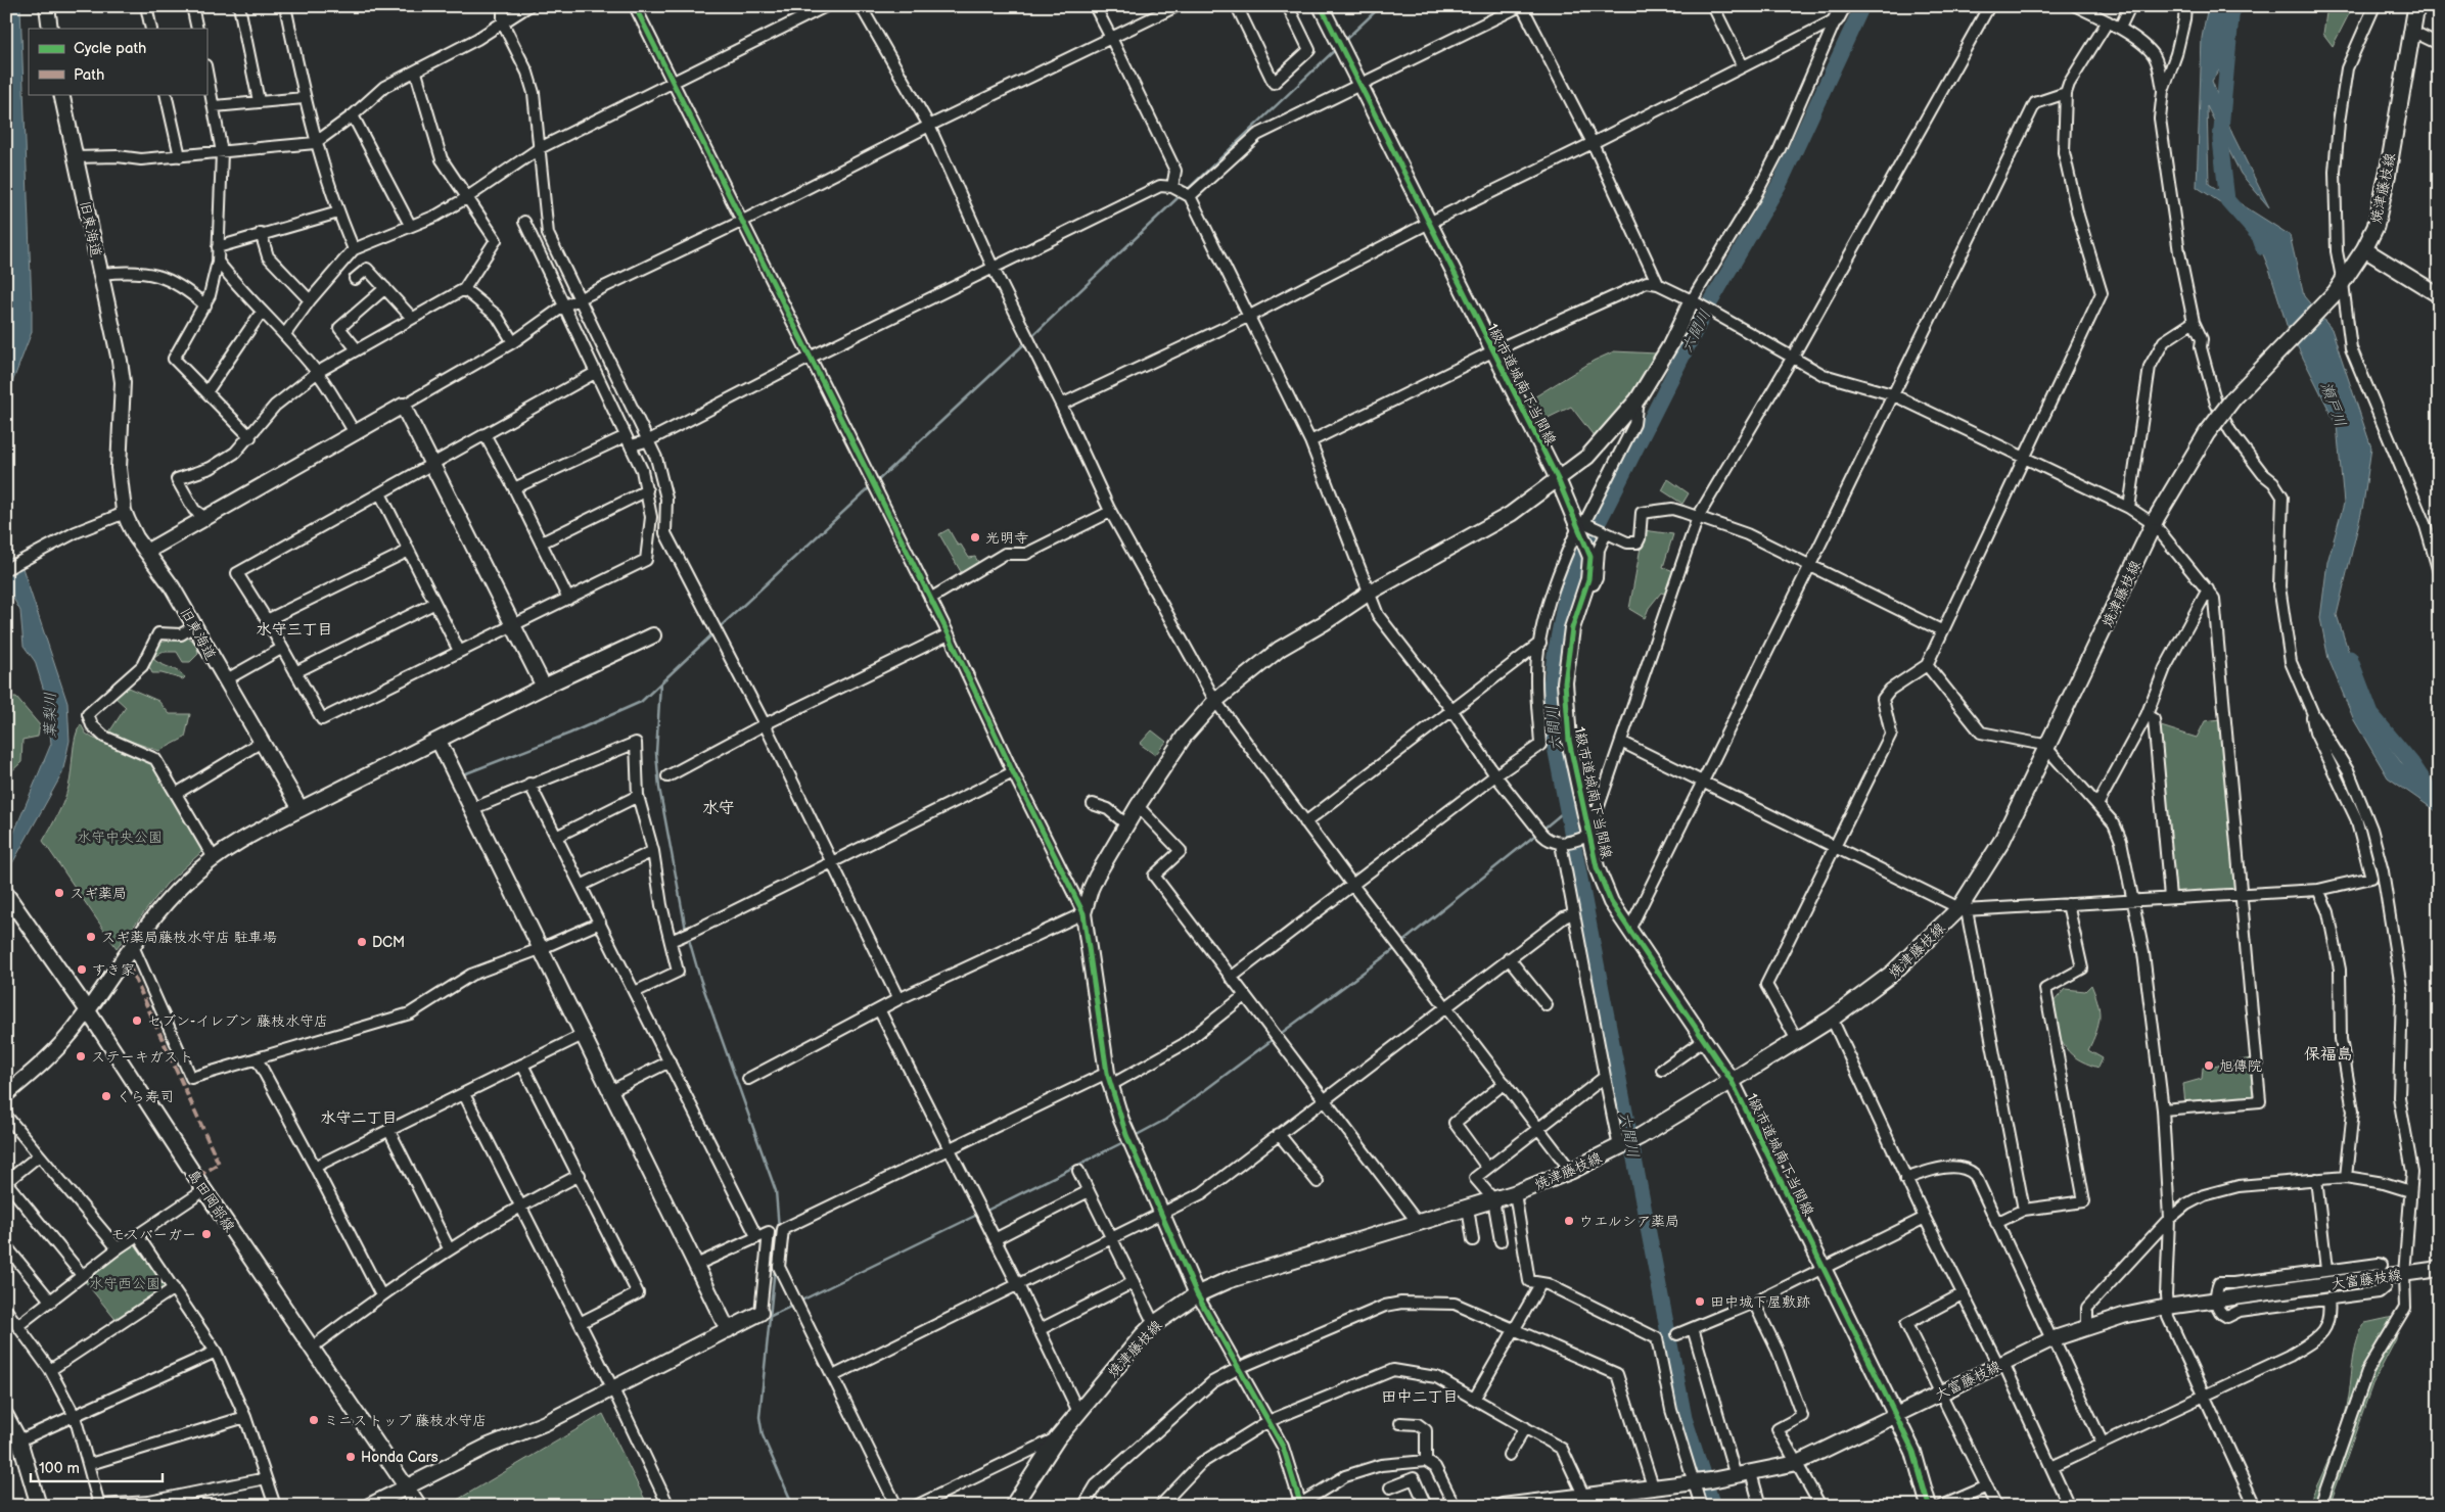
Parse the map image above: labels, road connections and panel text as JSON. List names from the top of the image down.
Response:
{
  "streets": {
    "main road": ["焼津藤枝線"],
    "street": [
      "旧東海道",
      "1級市道城南下当間線",
      "島田岡部線",
      "大富藤枝線"
    ]
  },
  "crossings": [
    ["焼津藤枝線", "1級市道城南下当間線"],
    ["1級市道城南下当間線", "大富藤枝線"]
  ],
  "districts": [
    "水守三丁目",
    "水守",
    "保福島",
    "水守二丁目",
    "田中二丁目"
  ],
  "water": ["六間川", "瀬戸川", "葉梨川"],
  "parks": ["水守中央公園", "水守西公園"],
  "places": [
    "光明寺",
    "スギ薬局",
    "スギ薬局藤枝水守店 駐車場",
    "DCM",
    "すき家",
    "セブン-イレブン 藤枝水守店",
    "ステーキガスト",
    "旭傳院",
    "くら寿司",
    "ウエルシア薬局",
    "モスバーガー",
    "田中城下屋敷跡",
    "ミニストップ 藤枝水守店",
    "Honda Cars"
  ],
  "legend": ["Cycle path", "Path"],
  "scale_bar": "100 m"
}
